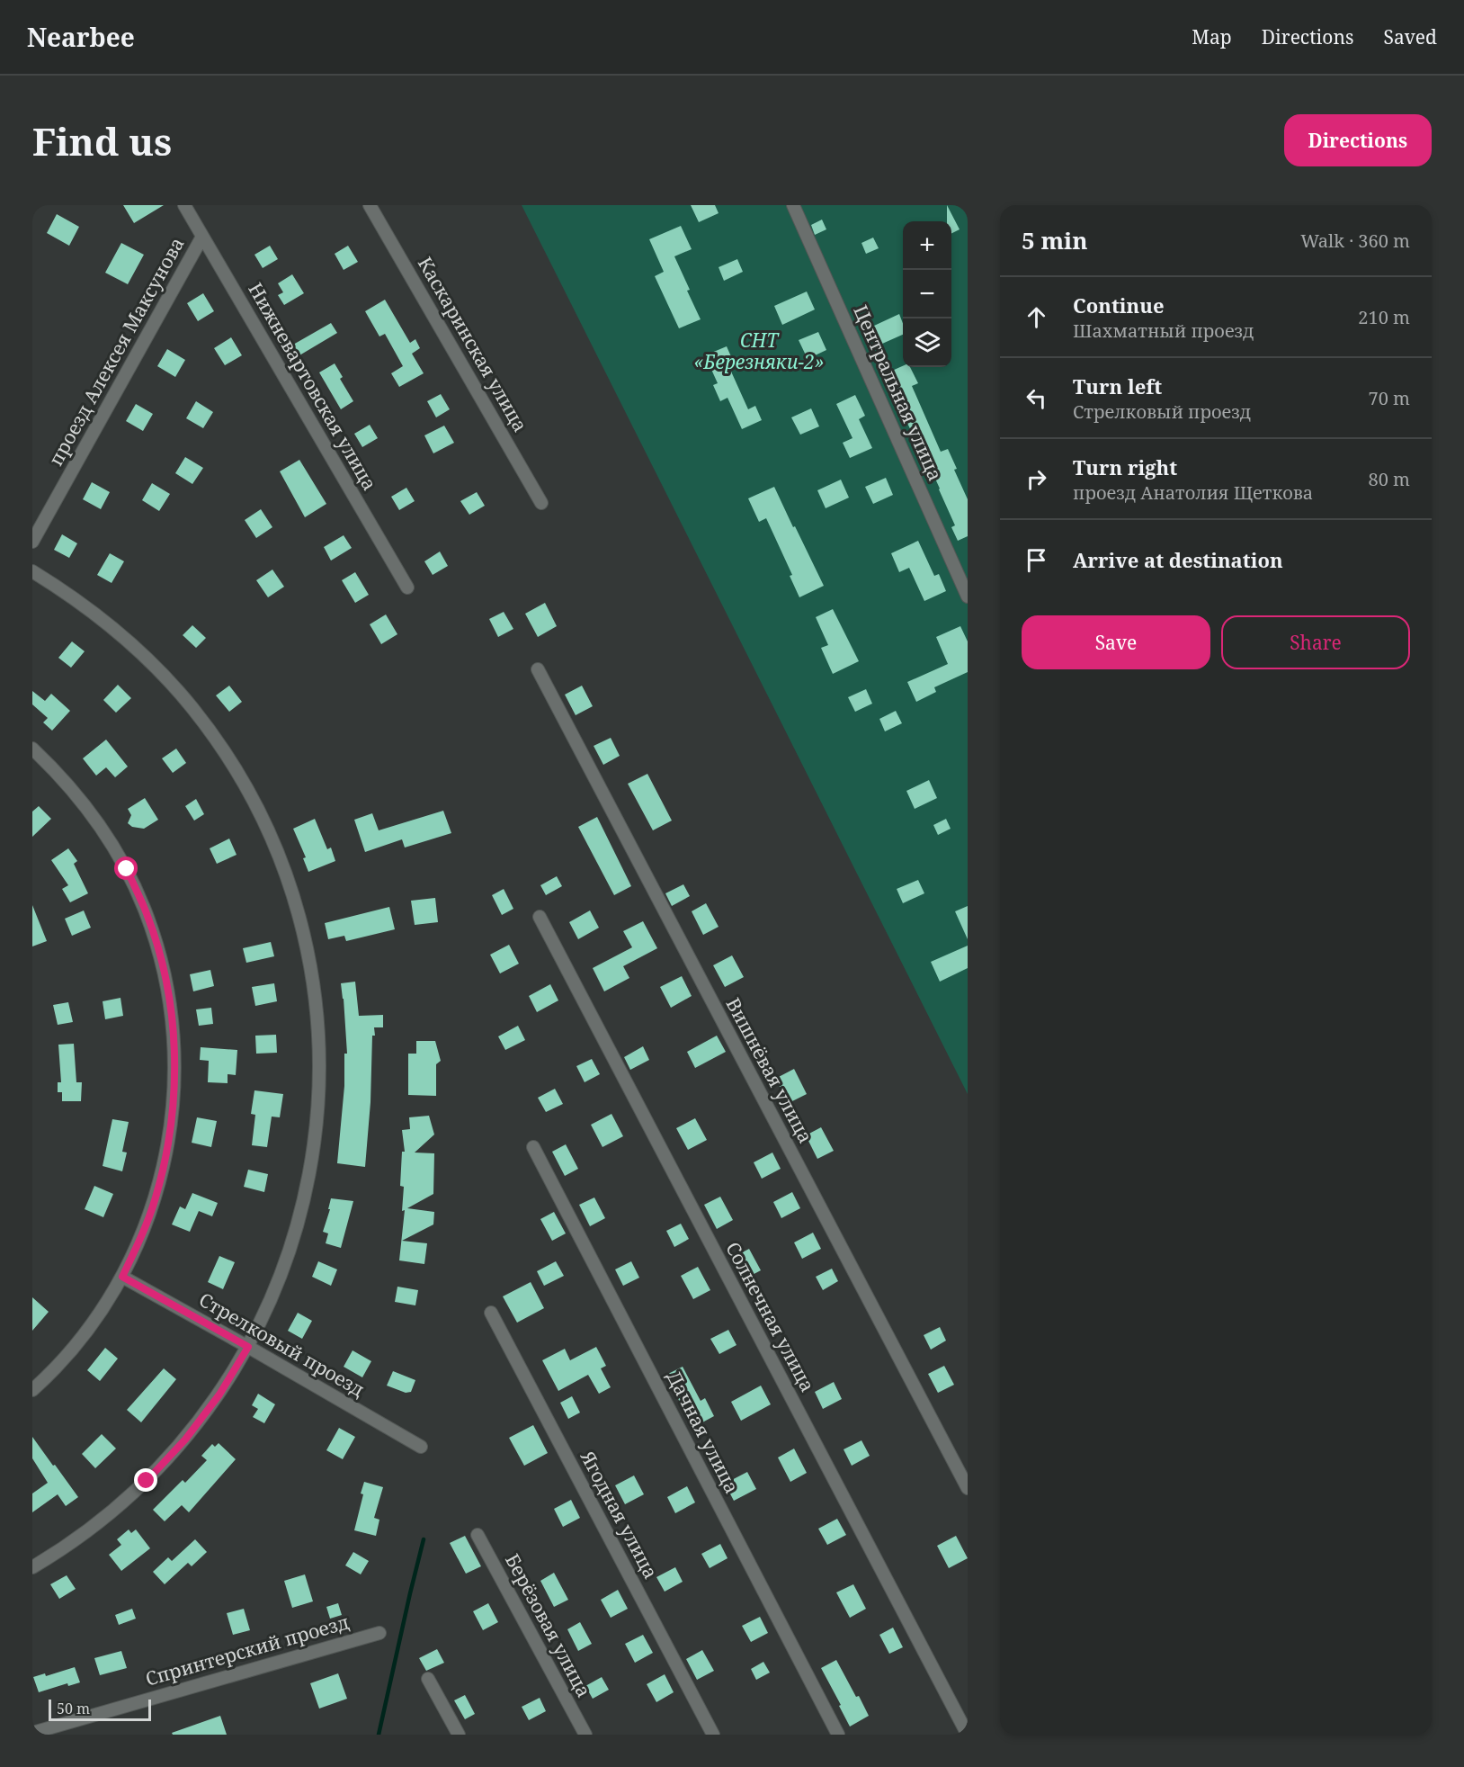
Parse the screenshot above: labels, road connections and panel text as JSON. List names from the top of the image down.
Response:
{
  "streets": {
    "street": [
      "Каскаринская улица",
      "проезд Алексея Максунова",
      "Нижневартовская улица",
      "Центральная улица",
      "Вишнёвая улица",
      "Солнечная улица",
      "Стрелковый проезд",
      "Дачная улица",
      "Ягодная улица",
      "Берёзовая улица",
      "Спринтерский проезд"
    ]
  },
  "crossings": [
    ["проезд Алексея Максунова", "Нижневартовская улица"]
  ],
  "parks": ["СНТ «Березняки-2»"],
  "scale_bar": "50 m",
  "page": {
    "header": "Nearbee",
    "nav": ["Map", "Directions", "Saved"],
    "buttons": [
      "Directions",
      ["Save", "Share"]
    ],
    "title": "Find us",
    "heading": ["5 min", "Walk · 360 m"],
    "map_buttons": ["+", "−"],
    "list": [
      ["Continue", "Шахматный проезд", "210 m"],
      ["Turn left", "Стрелковый проезд", "70 m"],
      ["Turn right", "проезд Анатолия Щеткова", "80 m"],
      "Arrive at destination"
    ],
    "scale": "50 m"
  }
}
